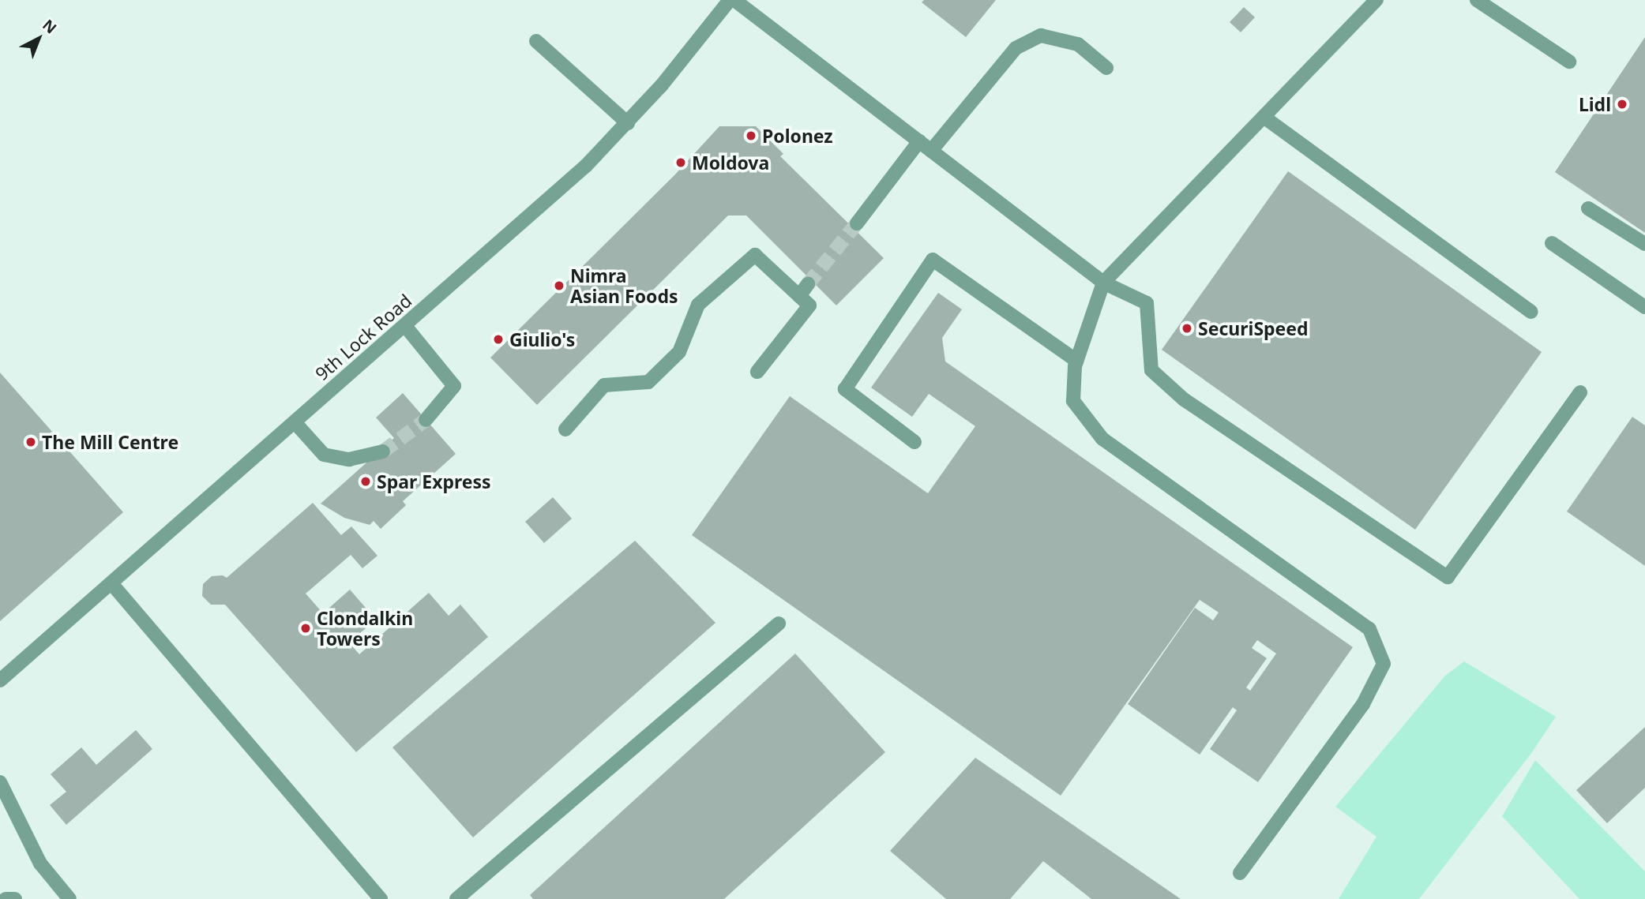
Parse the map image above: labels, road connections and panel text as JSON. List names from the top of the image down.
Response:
{
  "streets": {
    "street": ["9th Lock Road"]
  },
  "places": [
    "Lidl",
    "Polonez",
    "Moldova",
    "Nimra Asian Foods",
    "SecuriSpeed",
    "Giulio's",
    "The Mill Centre",
    "Spar Express",
    "Clondalkin Towers"
  ],
  "north": "top right"
}
